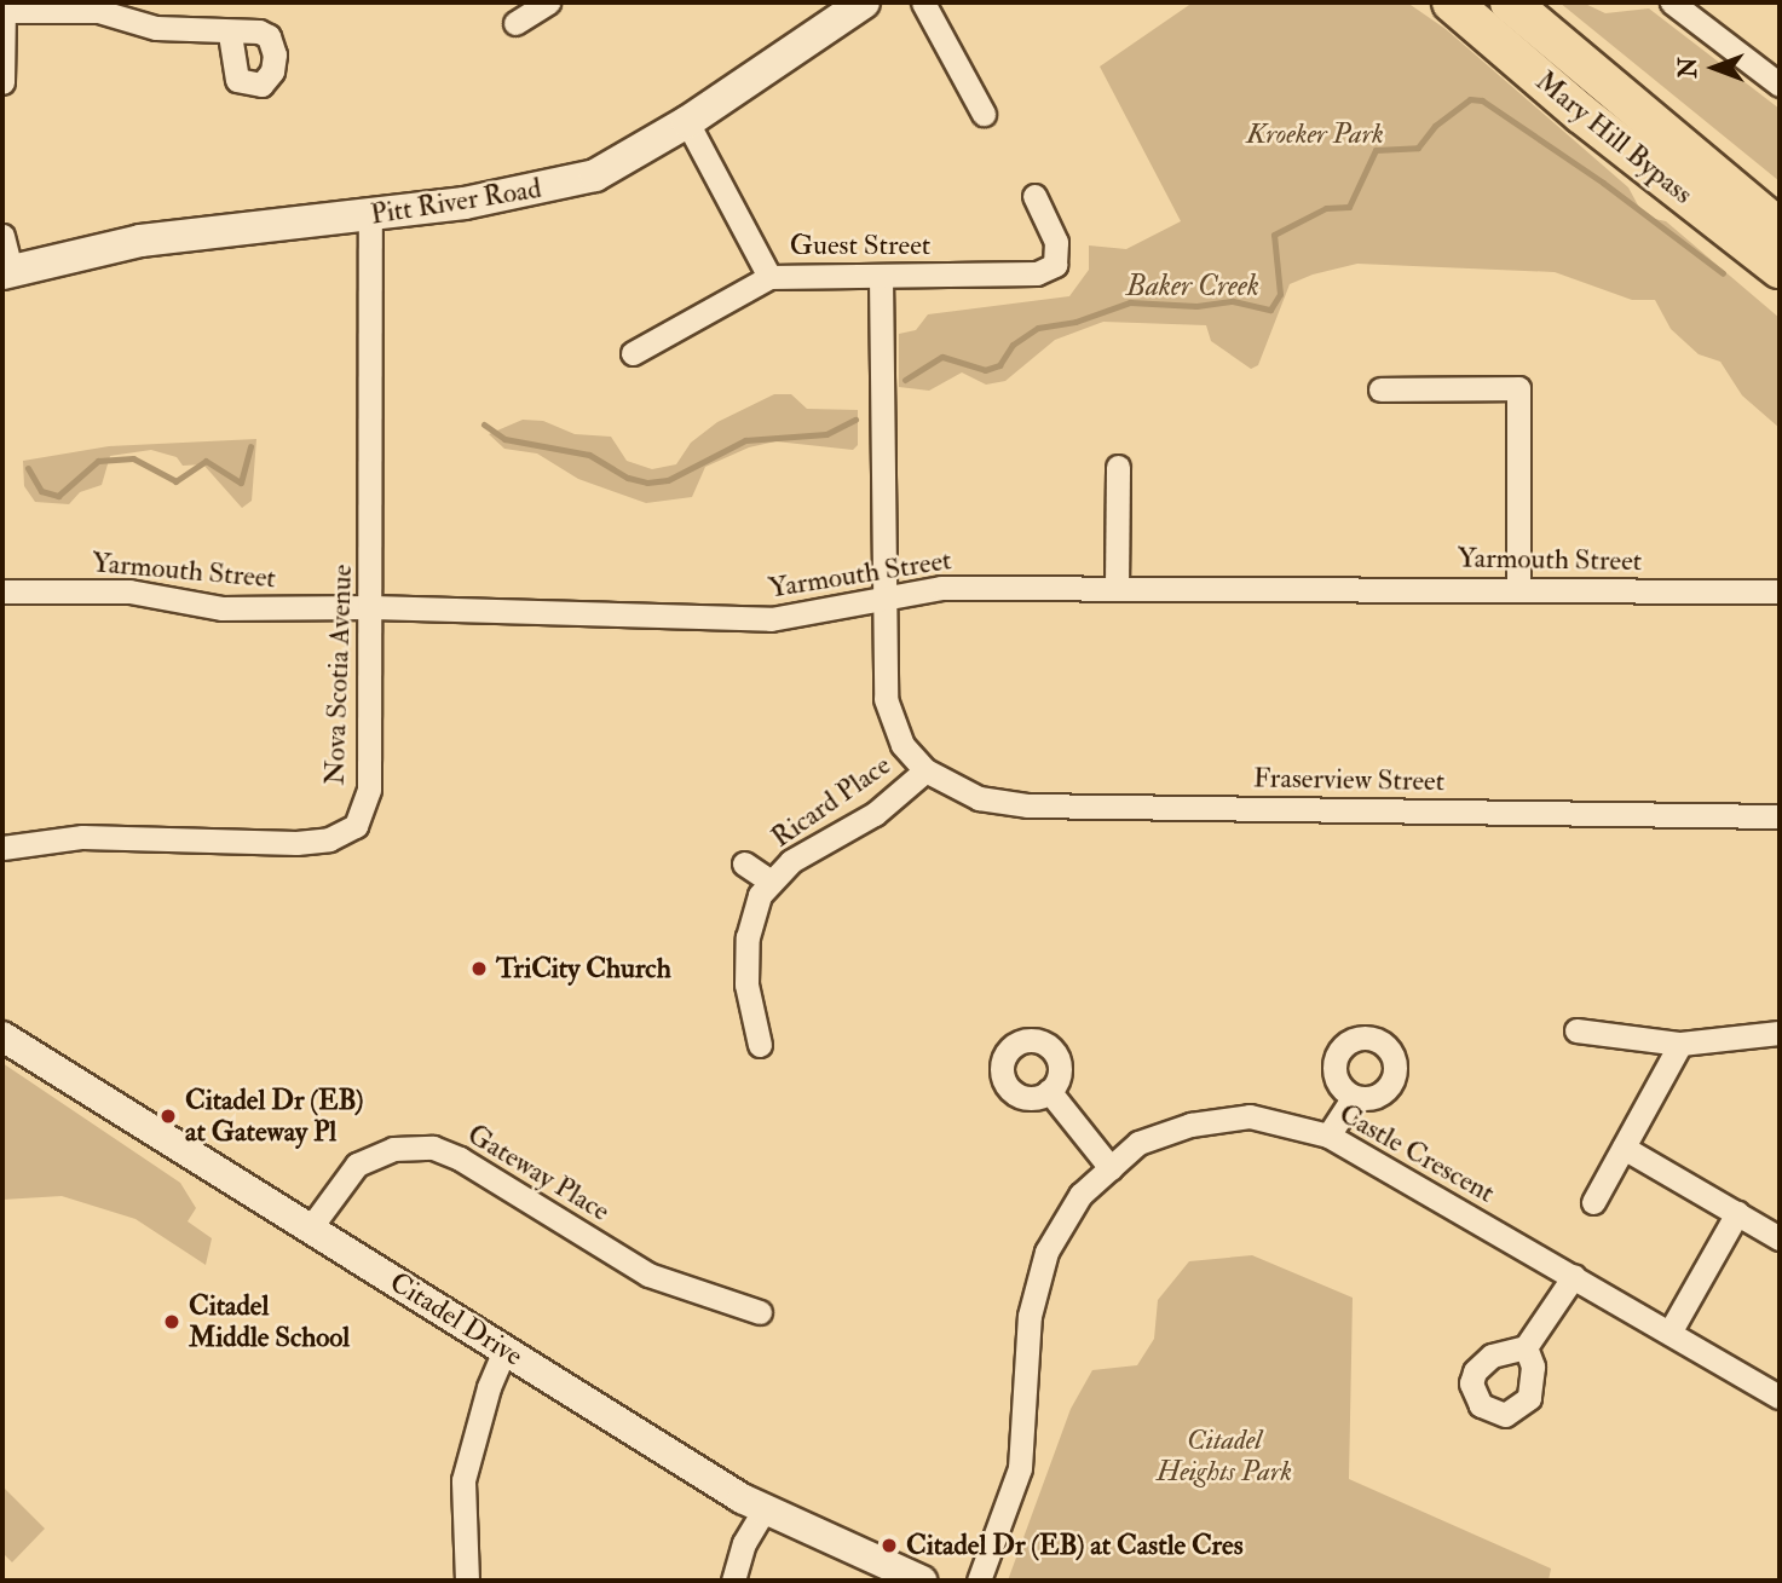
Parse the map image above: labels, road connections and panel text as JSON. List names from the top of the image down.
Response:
{
  "streets": {
    "highway": ["Mary Hill Bypass"],
    "main road": ["Pitt River Road"],
    "street": [
      "Guest Street",
      "Yarmouth Street",
      "Nova Scotia Avenue",
      "Fraserview Street",
      "Ricard Place",
      "Castle Crescent",
      "Gateway Place",
      "Citadel Drive"
    ]
  },
  "crossings": [
    ["Pitt River Road", "Nova Scotia Avenue"],
    ["Yarmouth Street", "Nova Scotia Avenue"],
    ["Fraserview Street", "Ricard Place"],
    ["Gateway Place", "Citadel Drive"]
  ],
  "water": ["Baker Creek"],
  "parks": ["Kroeker Park", "Citadel Heights Park"],
  "places": [
    "TriCity Church",
    "Citadel Dr (EB) at Gateway Pl",
    "Citadel Middle School",
    "Citadel Dr (EB) at Castle Cres"
  ],
  "north": "left"
}
